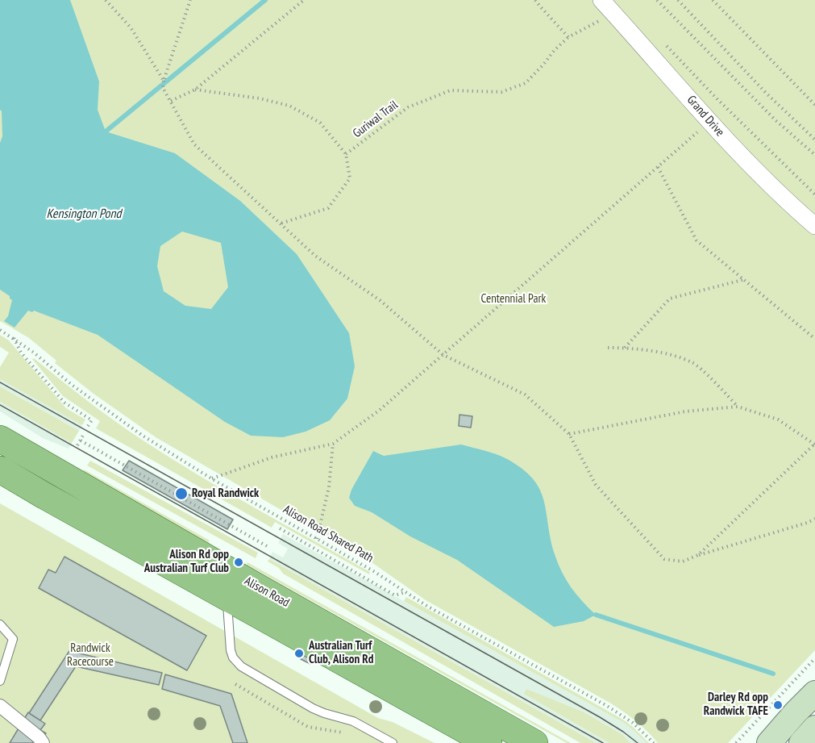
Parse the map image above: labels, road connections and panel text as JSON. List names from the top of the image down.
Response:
{
  "streets": {
    "main road": ["Alison Road"],
    "street": ["Grand Drive"],
    "path": ["Guriwal Trail", "Alison Road Shared Path"]
  },
  "crossings": [
    ["Grand Drive", "Guriwal Trail"]
  ],
  "water": ["Kensington Pond"],
  "parks": ["Centennial Park", "Randwick Racecourse"],
  "places": [
    "Royal Randwick",
    "Alison Rd opp Australian Turf Club",
    "Australian Turf Club, Alison Rd",
    "Darley Rd opp Randwick TAFE"
  ]
}
